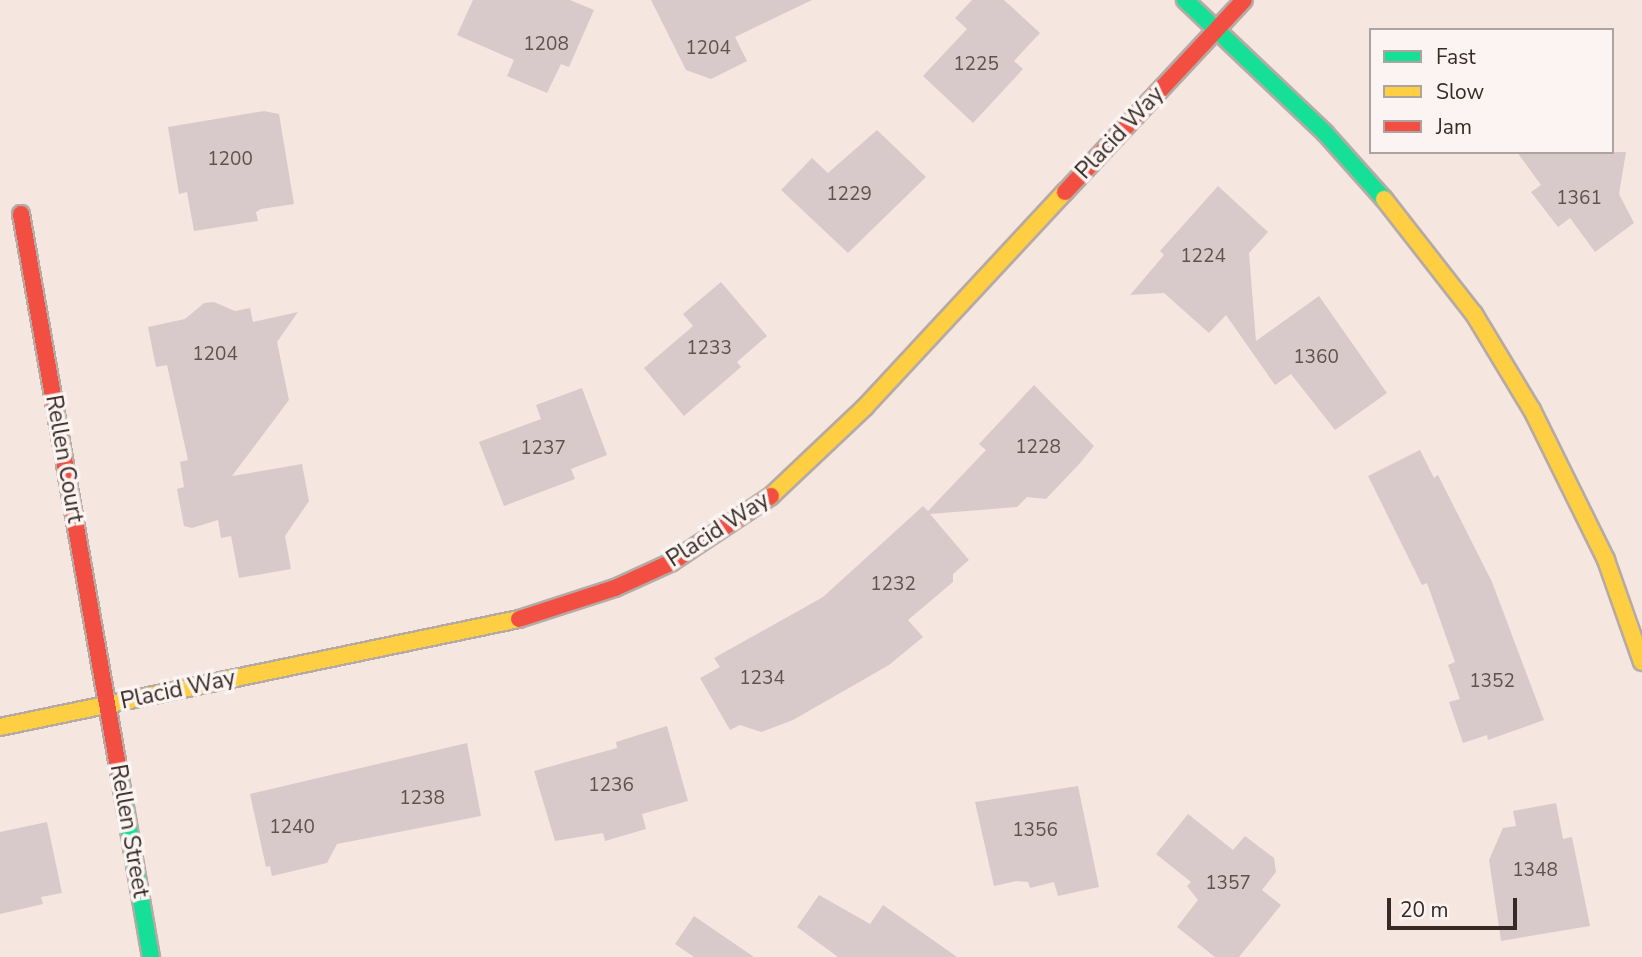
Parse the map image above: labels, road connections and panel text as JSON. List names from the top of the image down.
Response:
{
  "streets": {
    "street": ["Placid Way", "Rellen Court", "Rellen Street"]
  },
  "crossings": [
    ["Placid Way", "Rellen Court"],
    ["Placid Way", "Rellen Street"],
    ["Rellen Court", "Rellen Street"]
  ],
  "house_numbers": [
    "1208",
    "1204",
    "1225",
    "1200",
    "1229",
    "1361",
    "1224",
    "1233",
    "1204",
    "1360",
    "1228",
    "1237",
    "1232",
    "1234",
    "1352",
    "1236",
    "1238",
    "1240",
    "1356",
    "1348",
    "1357"
  ],
  "legend": ["Fast", "Slow", "Jam"],
  "scale_bar": "20 m"
}
